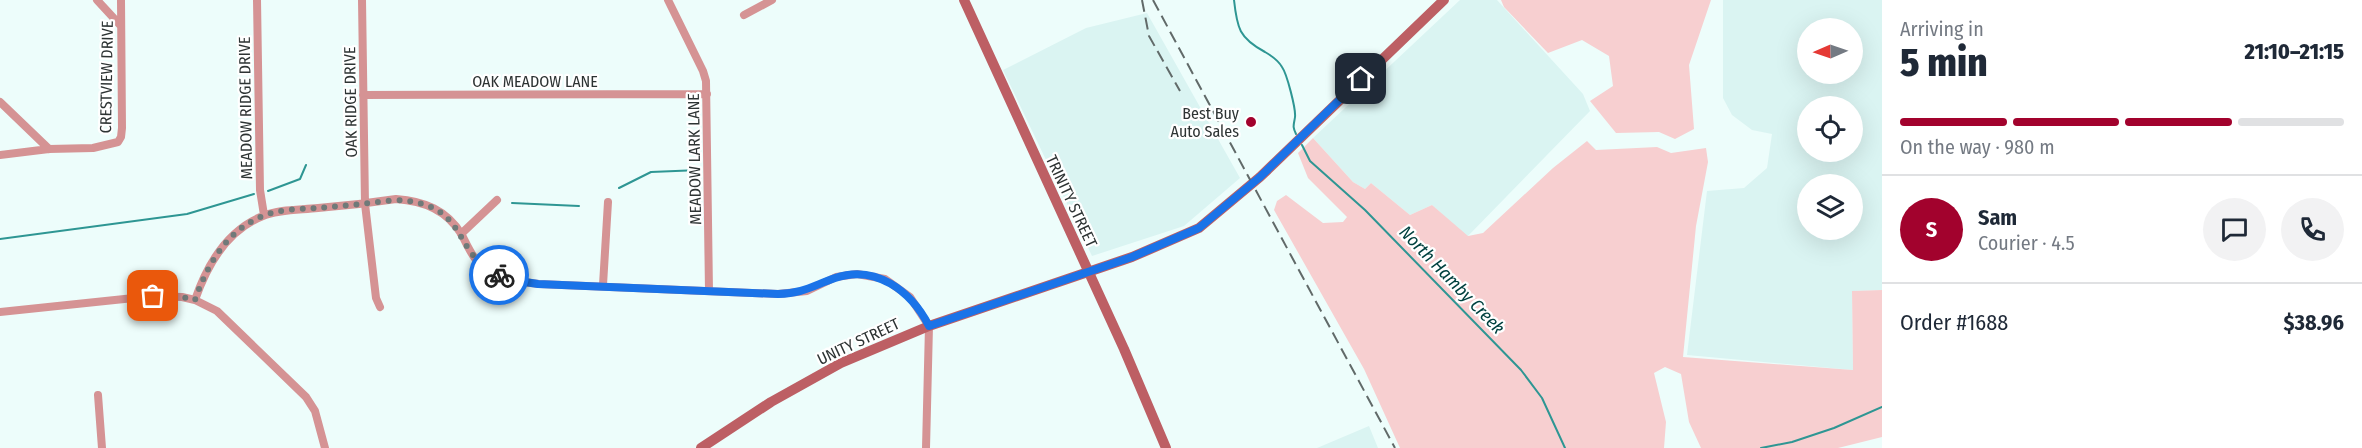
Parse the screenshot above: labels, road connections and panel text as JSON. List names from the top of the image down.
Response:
{
  "streets": {
    "street": [
      "CRESTVIEW DRIVE",
      "OAK MEADOW LANE",
      "OAK RIDGE DRIVE",
      "MEADOW RIDGE DRIVE",
      "MEADOW LARK LANE",
      "TRINITY STREET",
      "UNITY STREET"
    ]
  },
  "crossings": [
    ["OAK MEADOW LANE", "OAK RIDGE DRIVE"],
    ["OAK MEADOW LANE", "MEADOW LARK LANE"],
    ["TRINITY STREET", "UNITY STREET"]
  ],
  "water": ["North Hamby Creek"],
  "places": ["Best Buy Auto Sales"],
  "north": "left",
  "page": {
    "heading": ["5 min", "Arriving in", "21:10–21:15"],
    "panel": [
      "Sam",
      "Courier · 4.5",
      "Order #1688",
      "$38.96"
    ],
    "bar": "On the way · 980 m",
    "round": "S"
  }
}
